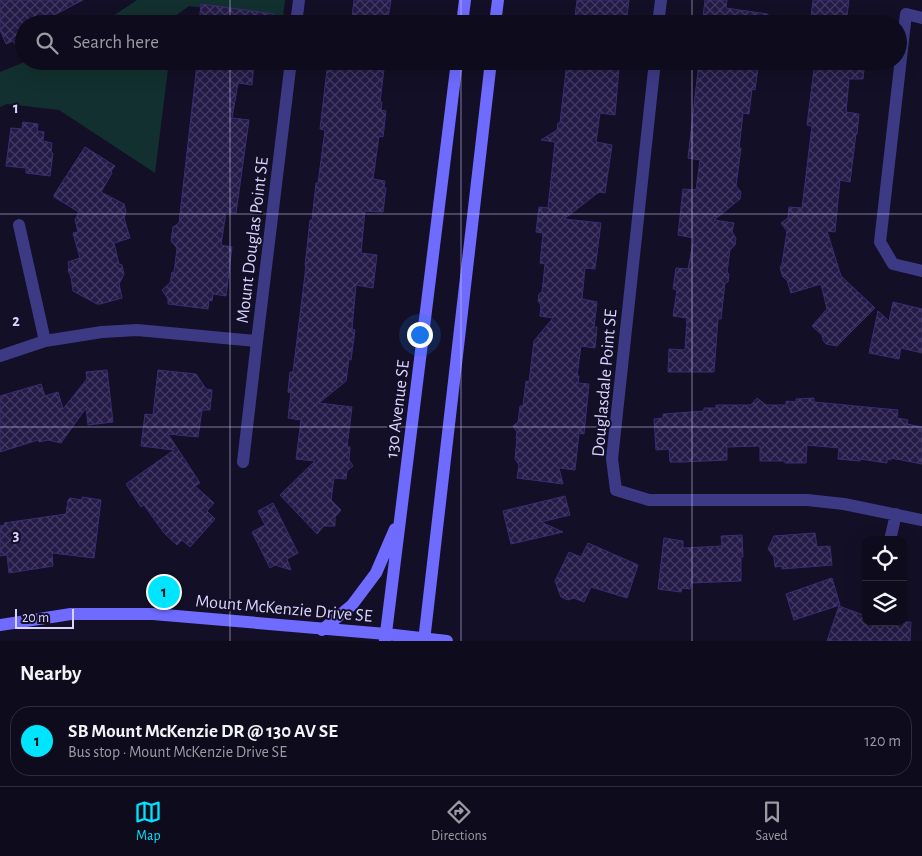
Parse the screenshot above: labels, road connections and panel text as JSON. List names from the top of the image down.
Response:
{
  "streets": {
    "street": [
      "Mount Douglas Point SE",
      "Douglasdale Point SE",
      "130 Avenue SE",
      "Mount McKenzie Drive SE"
    ]
  },
  "crossings": [
    ["130 Avenue SE", "Mount McKenzie Drive SE"]
  ],
  "scale_bar": "20 m",
  "page": {
    "search": "Search here",
    "pins": "1",
    "scale": "20 m",
    "heading": "Nearby",
    "list": [
      {
        "mark": "1",
        "name": "SB Mount McKenzie DR @ 130 AV SE",
        "note": "Bus stop · Mount McKenzie Drive SE",
        "value": "120 m"
      }
    ],
    "nav": ["Map", "Directions", "Saved"]
  },
  "grid": {
    "rows": ["1", "2", "3"]
  }
}
